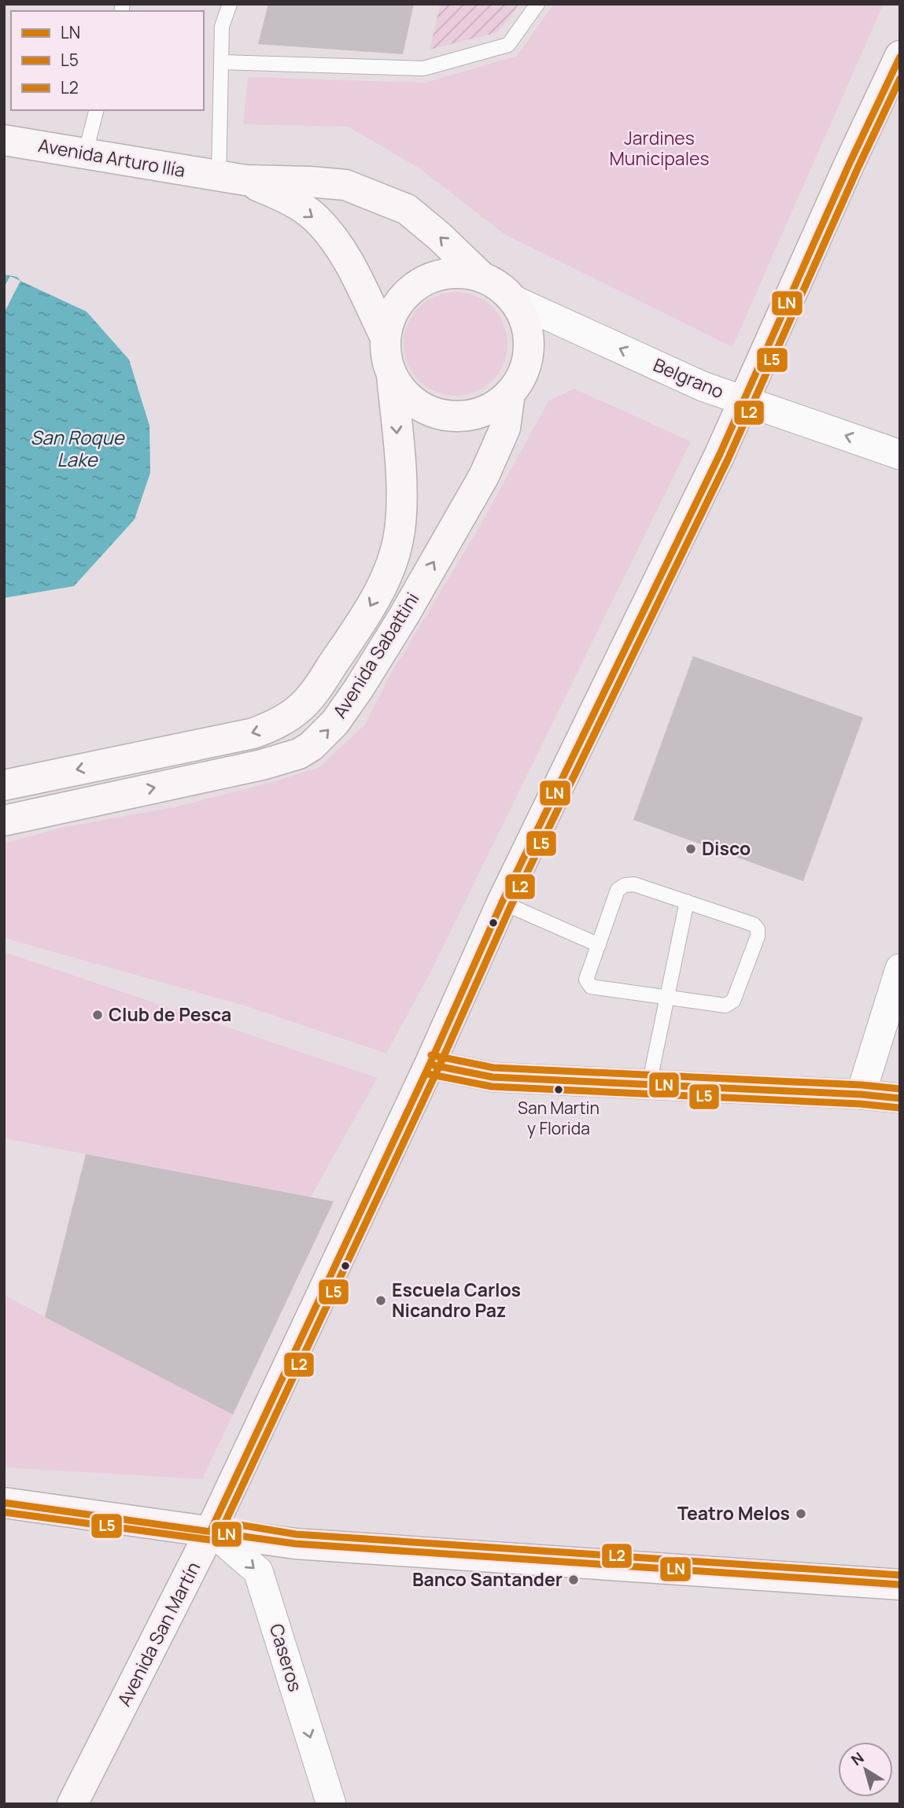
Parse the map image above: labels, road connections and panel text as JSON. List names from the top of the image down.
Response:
{
  "streets": {
    "main road": ["Avenida Arturo Ilía", "Avenida Sabattini", "Avenida San Martín"],
    "street": ["Belgrano", "Caseros"]
  },
  "crossings": [
    ["Belgrano", "Avenida Sabattini"],
    ["Belgrano", "Avenida San Martín"],
    ["Avenida San Martín", "Caseros"]
  ],
  "one_way": ["Belgrano", "Caseros"],
  "water": ["San Roque Lake"],
  "parks": ["Jardines Municipales"],
  "places": [
    "Disco",
    "Club de Pesca",
    "San Martin y Florida",
    "Escuela Carlos Nicandro Paz",
    "Teatro Melos",
    "Banco Santander"
  ],
  "lines": ["transit line LN", "transit line L5", "transit line L2"],
  "legend": ["LN", "L5", "L2"],
  "north": "top left"
}
